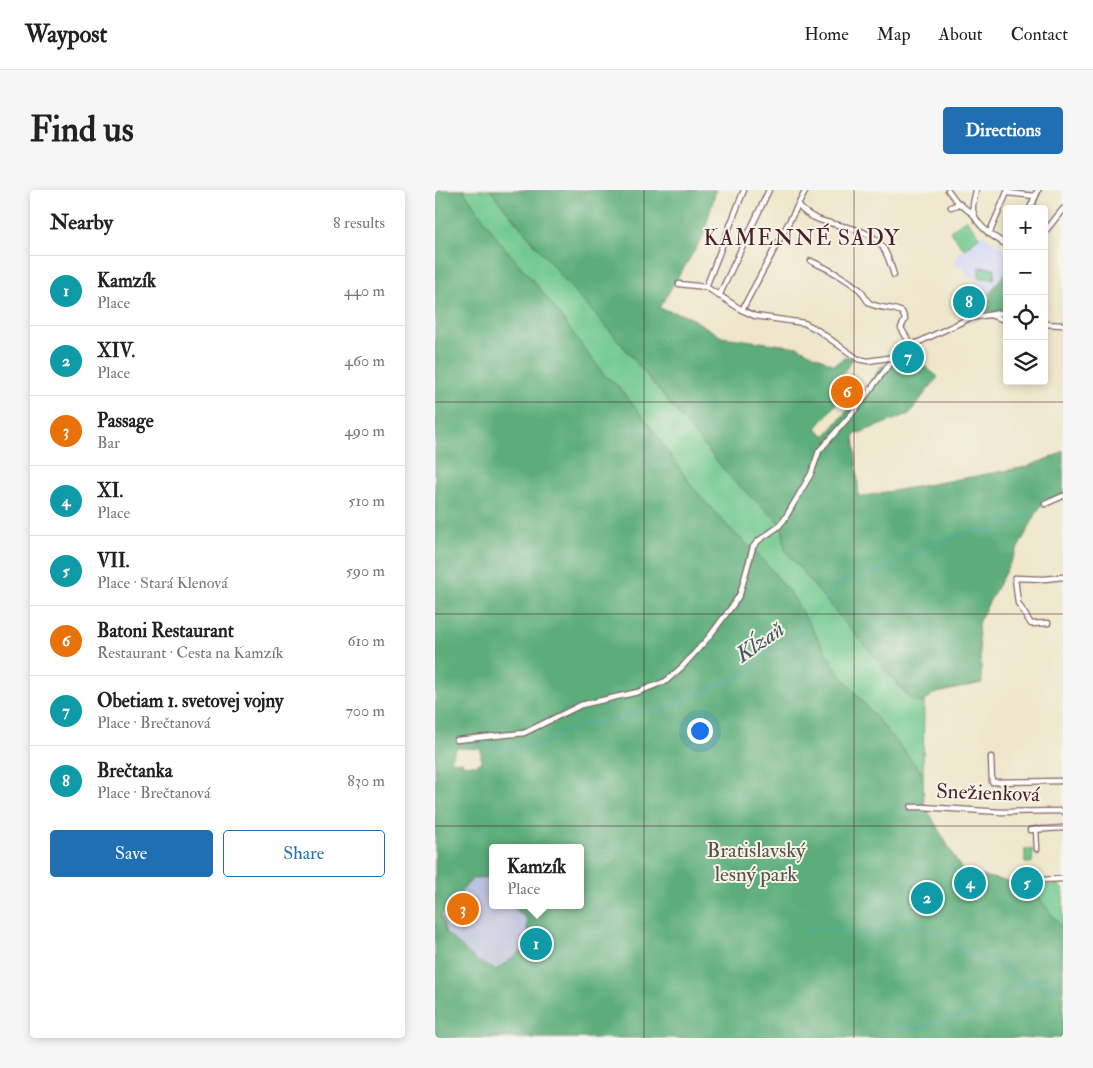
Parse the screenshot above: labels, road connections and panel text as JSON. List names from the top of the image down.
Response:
{
  "streets": {
    "street": ["Snežienková"]
  },
  "districts": ["KAMENNÉ SADY"],
  "water": ["Kĺzaň"],
  "parks": ["Bratislavský lesný park"],
  "page": {
    "header": "Waypost",
    "nav": [
      "Home",
      "Map",
      "About",
      "Contact"
    ],
    "buttons": [
      "Directions",
      ["Save", "Share"]
    ],
    "title": "Find us",
    "heading": ["Nearby", "8 results"],
    "map_buttons": ["+", "−"],
    "list": [
      {
        "mark": "1",
        "name": "Kamzík",
        "note": "Place",
        "value": "440 m"
      },
      {
        "mark": "2",
        "name": "XIV.",
        "note": "Place",
        "value": "460 m"
      },
      {
        "mark": "3",
        "name": "Passage",
        "note": "Bar",
        "value": "490 m"
      },
      {
        "mark": "4",
        "name": "XI.",
        "note": "Place",
        "value": "510 m"
      },
      {
        "mark": "5",
        "name": "VII.",
        "note": "Place · Stará Klenová",
        "value": "590 m"
      },
      {
        "mark": "6",
        "name": "Batoni Restaurant",
        "note": "Restaurant · Cesta na Kamzík",
        "value": "610 m"
      },
      {
        "mark": "7",
        "name": "Obetiam 1. svetovej vojny",
        "note": "Place · Brečtanová",
        "value": "700 m"
      },
      {
        "mark": "8",
        "name": "Brečtanka",
        "note": "Place · Brečtanová",
        "value": "830 m"
      }
    ],
    "pins": [
      "8",
      "7",
      "6",
      "4",
      "5",
      "2",
      "3",
      "1"
    ],
    "popup": ["Kamzík", "Place"]
  }
}
